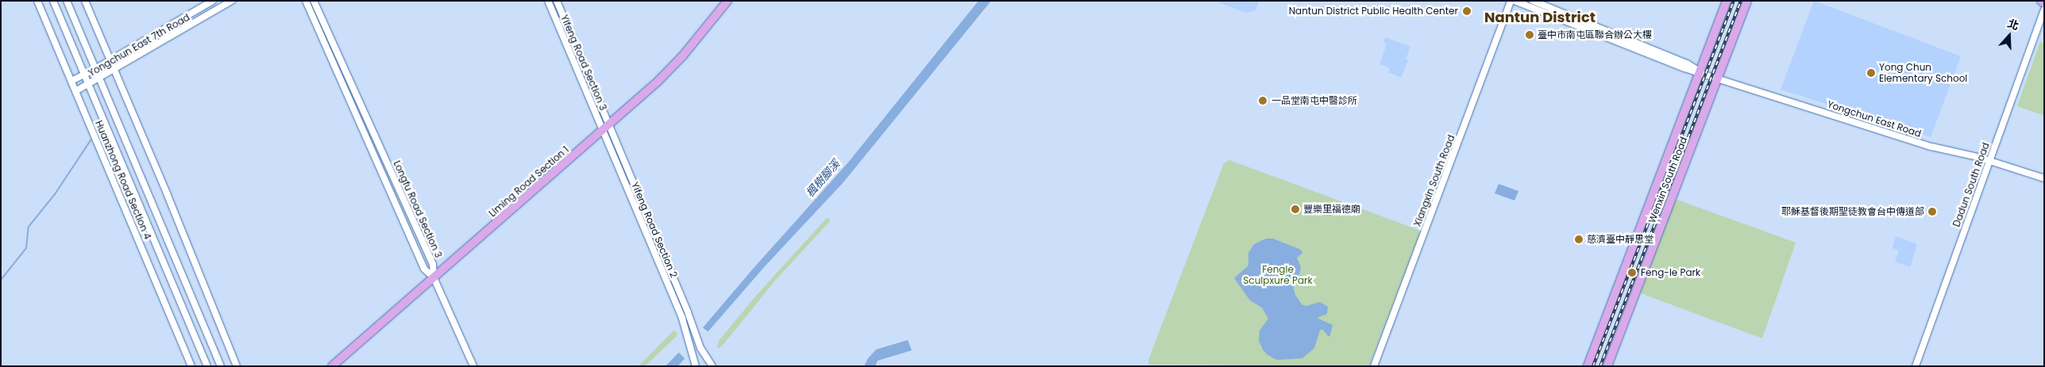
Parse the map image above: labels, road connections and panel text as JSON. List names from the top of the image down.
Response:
{
  "streets": {
    "main road": ["Wenxin South Road", "Liming Road Section 1"],
    "street": [
      "Yongchun East 7th Road",
      "Yifeng Road Section 3",
      "Yongchun East Road",
      "Huanzhong Road Section 4",
      "Xiangxin South Road",
      "Dadun South Road",
      "Longfu Road Section 3",
      "Yifeng Road Section 2"
    ]
  },
  "crossings": [
    ["Yongchun East 7th Road", "Huanzhong Road Section 4"],
    ["Yifeng Road Section 3", "Liming Road Section 1"],
    ["Yifeng Road Section 3", "Yifeng Road Section 2"],
    ["Yongchun East Road", "Wenxin South Road"],
    ["Yongchun East Road", "Dadun South Road"],
    ["Liming Road Section 1", "Longfu Road Section 3"],
    ["Liming Road Section 1", "Yifeng Road Section 2"]
  ],
  "districts": ["Nantun District"],
  "water": ["楓樹腳溪"],
  "parks": ["Fengle Sculpxure Park"],
  "places": [
    "Nantun District Public Health Center",
    "臺中市南屯區聯合辦公大樓",
    "Yong Chun Elementary School",
    "一品堂南屯中醫診所",
    "豐樂里福德廟",
    "耶穌基督後期聖徒教會台中傳道部",
    "慈濟臺中靜思堂",
    "Feng-le Park"
  ],
  "north": "top"
}
